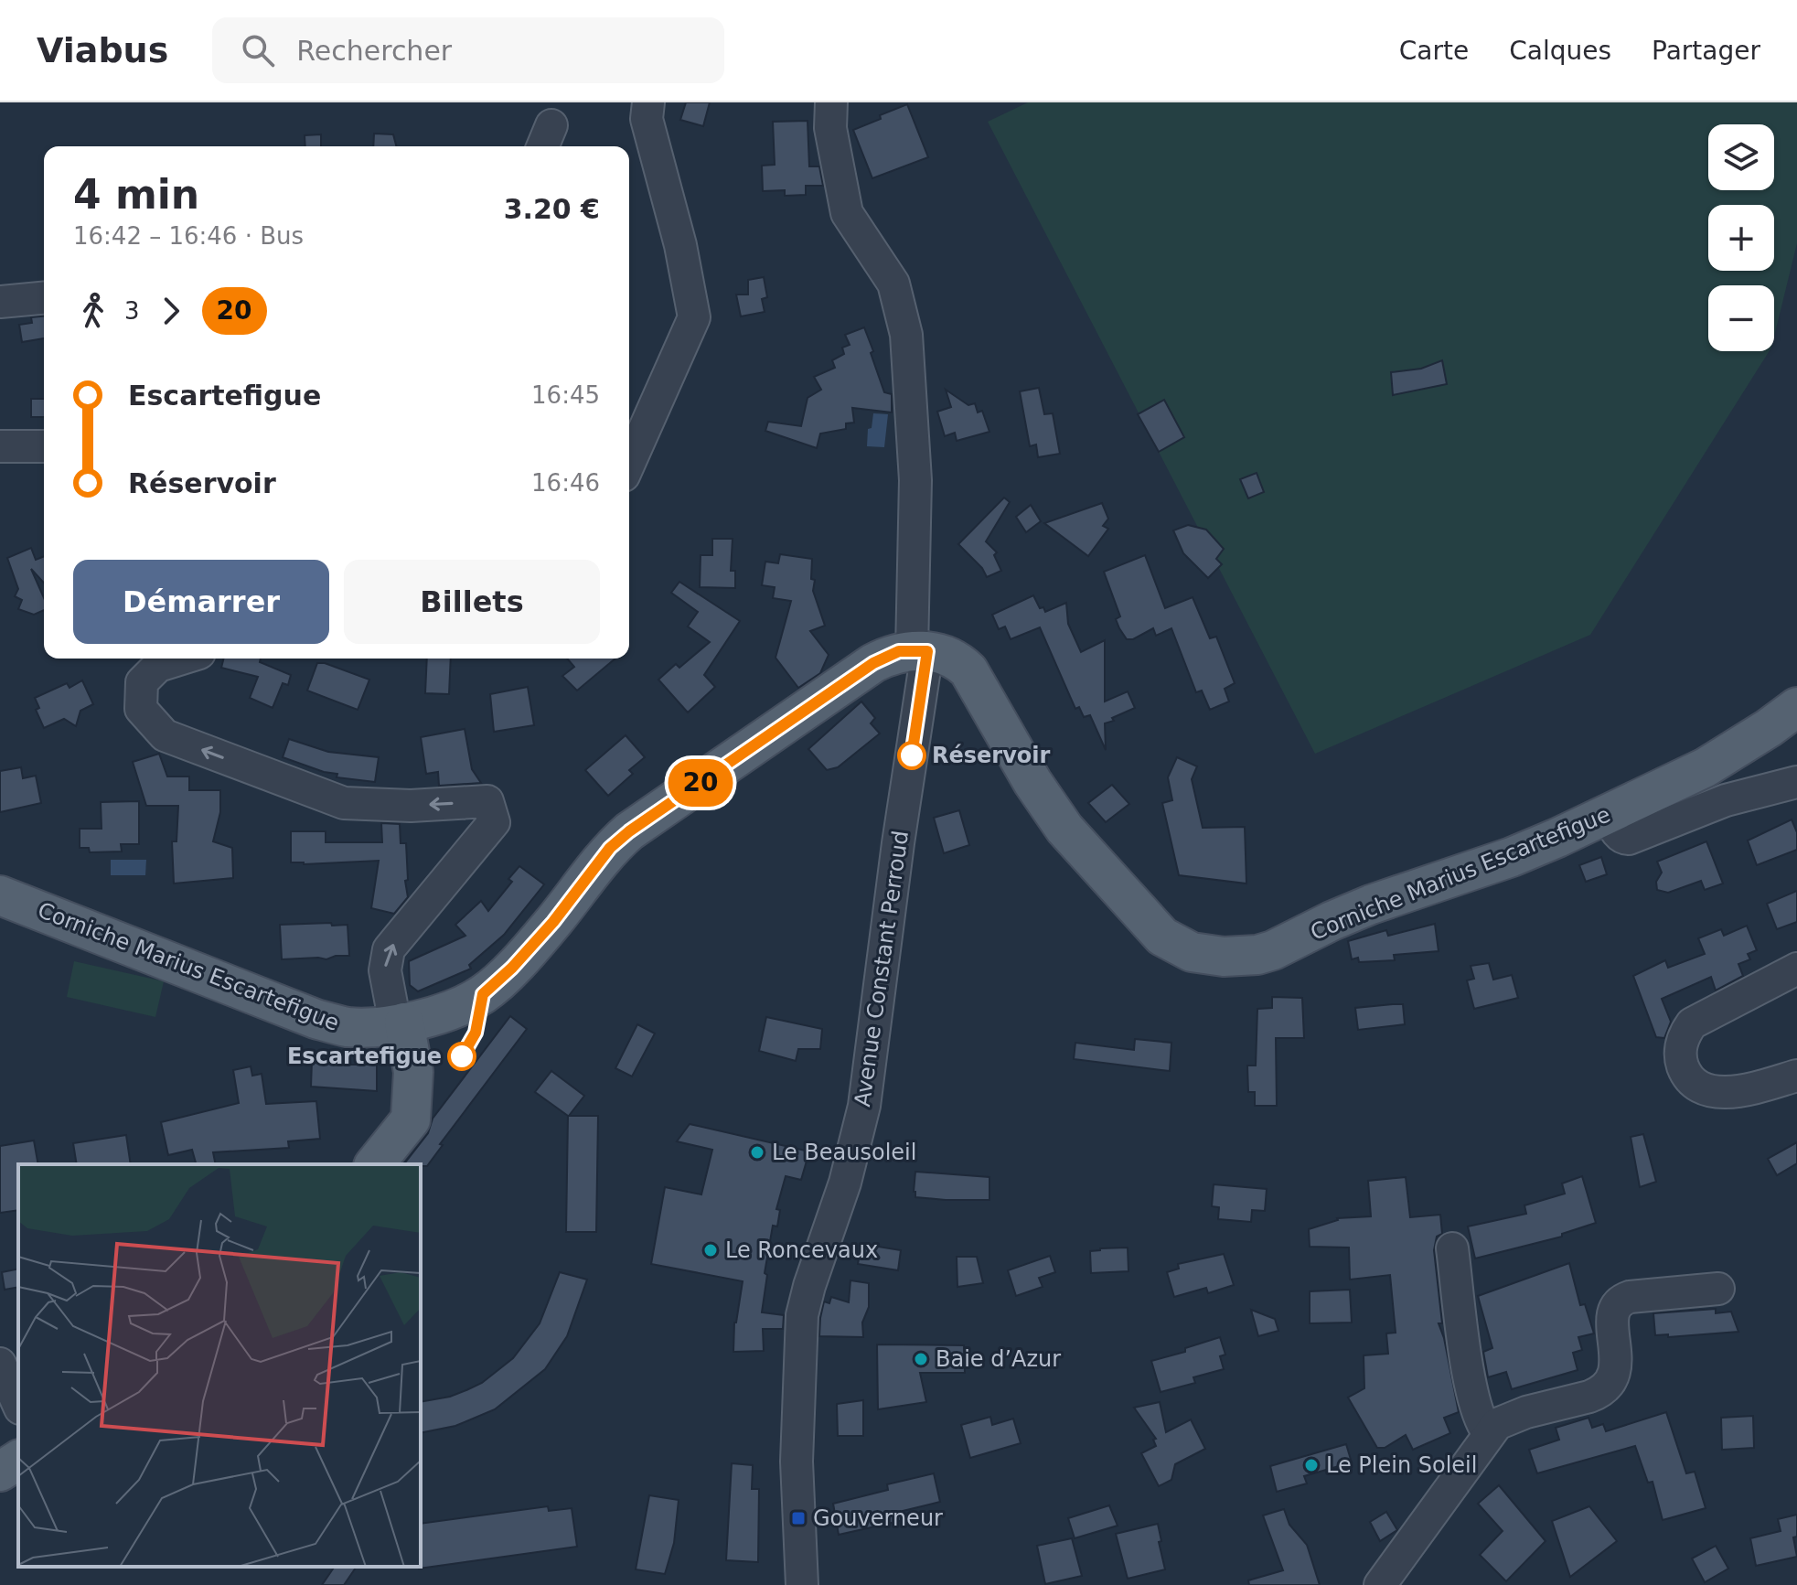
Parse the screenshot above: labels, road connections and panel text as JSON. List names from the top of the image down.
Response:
{
  "streets": {
    "main road": ["Corniche Marius Escartefigue"],
    "street": ["Avenue Constant Perroud"]
  },
  "crossings": [
    ["Corniche Marius Escartefigue", "Avenue Constant Perroud"]
  ],
  "places": {
    "other": [
      "Réservoir",
      "Escartefigue",
      "Le Beausoleil",
      "Le Roncevaux",
      "Baie d’Azur",
      "Le Plein Soleil"
    ],
    "transit": ["Gouverneur"]
  },
  "lines": ["bus line 20"],
  "page": {
    "header": "Viabus",
    "search": "Rechercher",
    "nav": ["Carte", "Calques", "Partager"],
    "on_map": "20",
    "map_buttons": ["+", "−"],
    "heading": ["4 min", "16:42 – 16:46 · Bus", "3.20 €"],
    "legs": ["3", "20"],
    "list": [
      {
        "name": "Escartefigue",
        "value": "16:45"
      },
      {
        "name": "Réservoir",
        "value": "16:46"
      }
    ],
    "buttons": ["Démarrer", "Billets"]
  }
}
